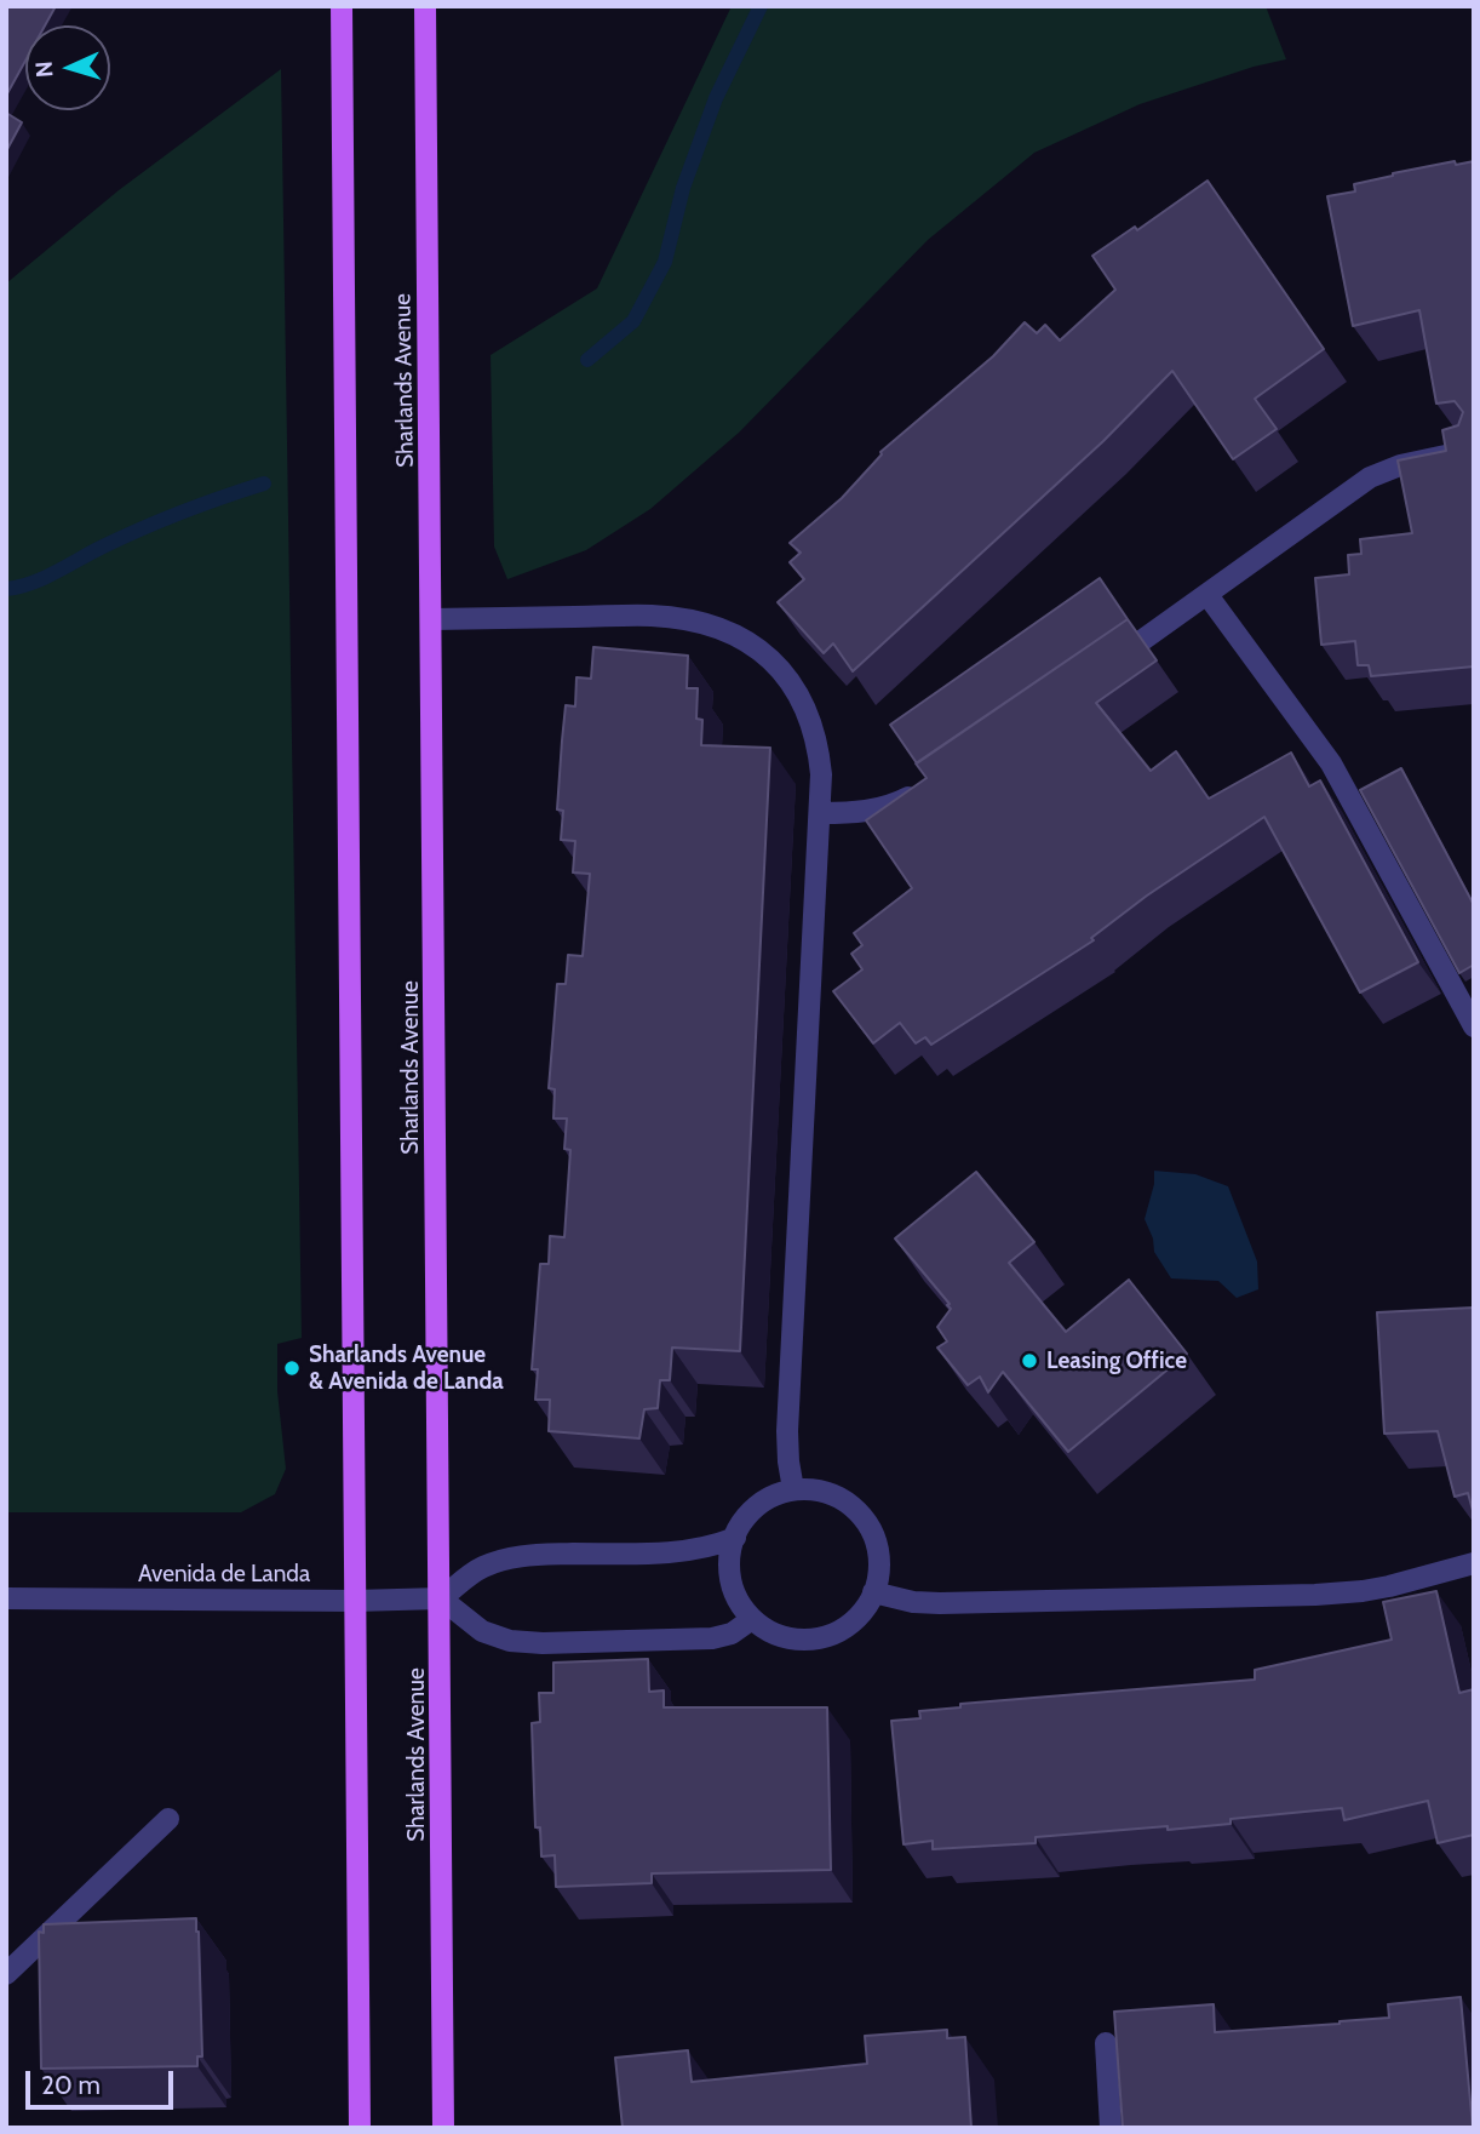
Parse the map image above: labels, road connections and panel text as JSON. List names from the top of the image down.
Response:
{
  "streets": {
    "main road": ["Sharlands Avenue"],
    "street": ["Avenida de Landa"]
  },
  "crossings": [
    ["Sharlands Avenue", "Avenida de Landa"]
  ],
  "places": ["Leasing Office", "Sharlands Avenue & Avenida de Landa"],
  "scale_bar": "20 m",
  "north": "left"
}
